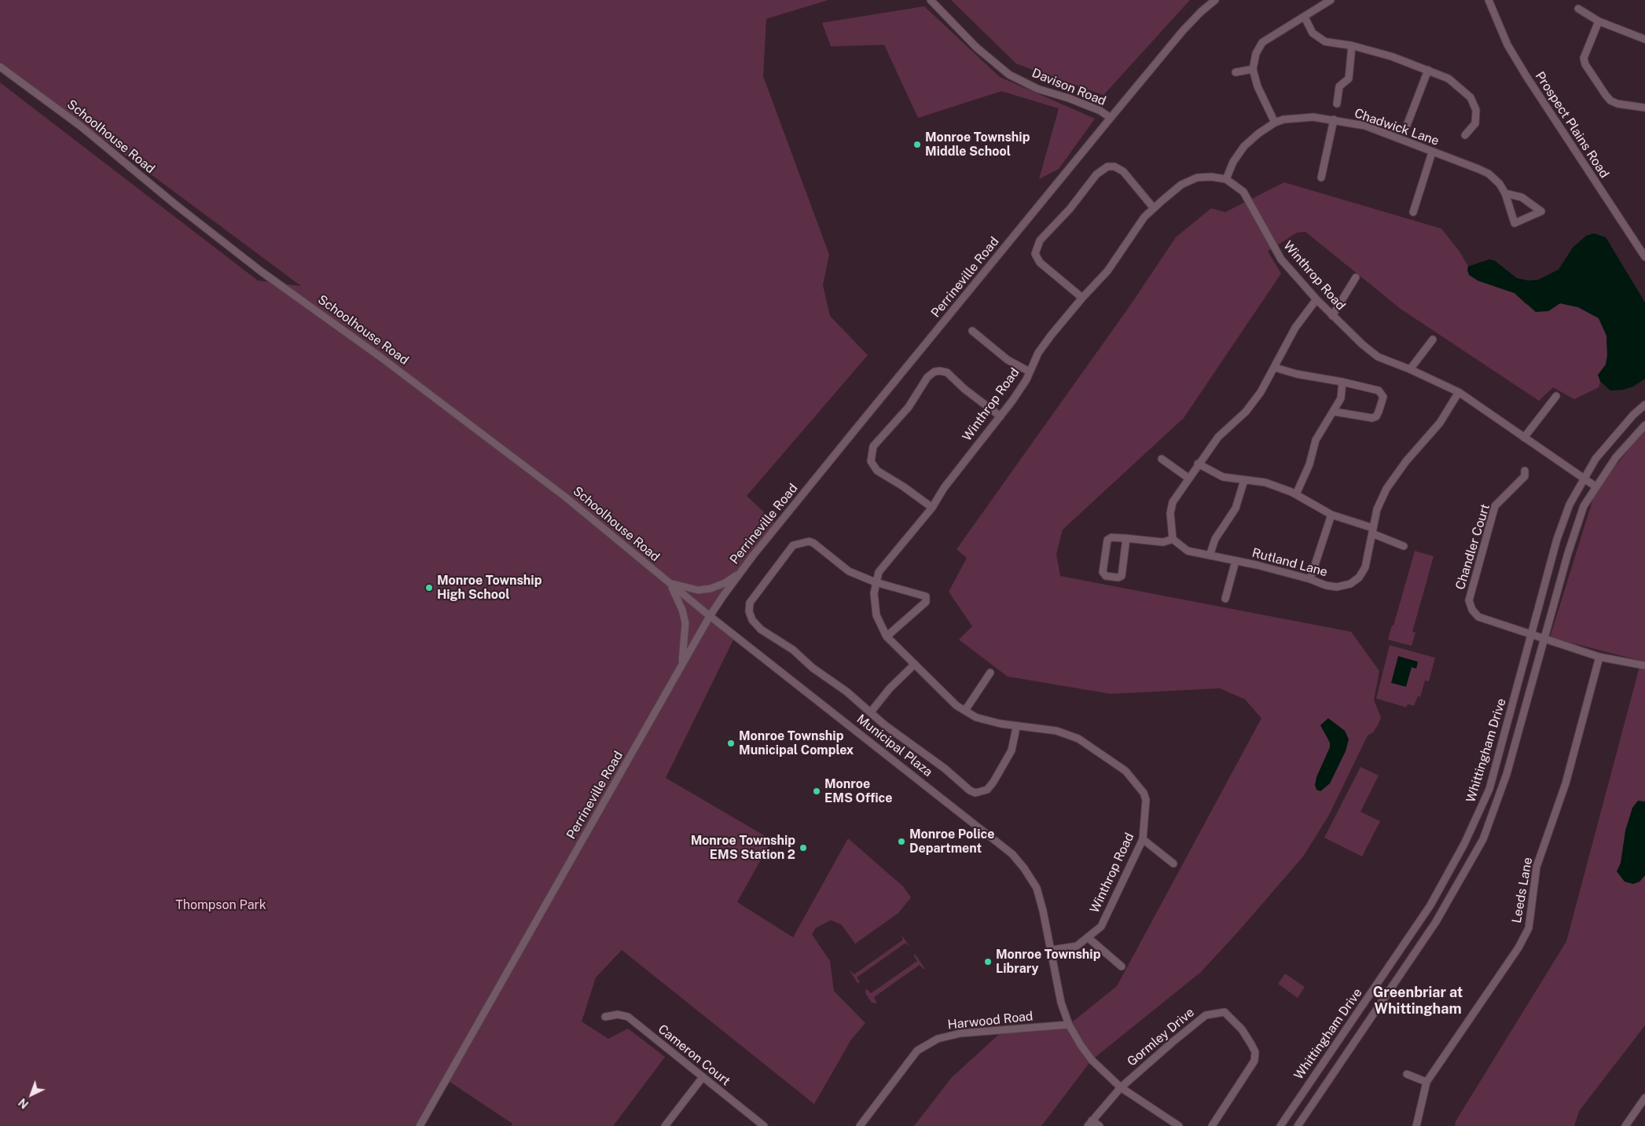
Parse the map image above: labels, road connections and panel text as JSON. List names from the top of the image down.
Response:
{
  "streets": {
    "street": [
      "Davison Road",
      "Prospect Plains Road",
      "Chadwick Lane",
      "Schoolhouse Road",
      "Winthrop Road",
      "Perrineville Road",
      "Chandler Court",
      "Rutland Lane",
      "Municipal Plaza",
      "Whittingham Drive",
      "Leeds Lane",
      "Harwood Road",
      "Gormley Drive",
      "Cameron Court"
    ]
  },
  "crossings": [
    ["Davison Road", "Perrineville Road"],
    ["Chadwick Lane", "Winthrop Road"],
    ["Schoolhouse Road", "Perrineville Road"],
    ["Schoolhouse Road", "Municipal Plaza"],
    ["Winthrop Road", "Rutland Lane"],
    ["Winthrop Road", "Municipal Plaza"],
    ["Winthrop Road", "Whittingham Drive"],
    ["Perrineville Road", "Municipal Plaza"],
    ["Chandler Court", "Whittingham Drive"],
    ["Chandler Court", "Leeds Lane"],
    ["Municipal Plaza", "Harwood Road"],
    ["Municipal Plaza", "Gormley Drive"]
  ],
  "districts": ["Greenbriar at Whittingham"],
  "parks": ["Thompson Park"],
  "places": [
    "Monroe Township Middle School",
    "Monroe Township High School",
    "Monroe Township Municipal Complex",
    "Monroe EMS Office",
    "Monroe Police Department",
    "Monroe Township EMS Station 2",
    "Monroe Township Library"
  ],
  "north": "bottom left"
}
